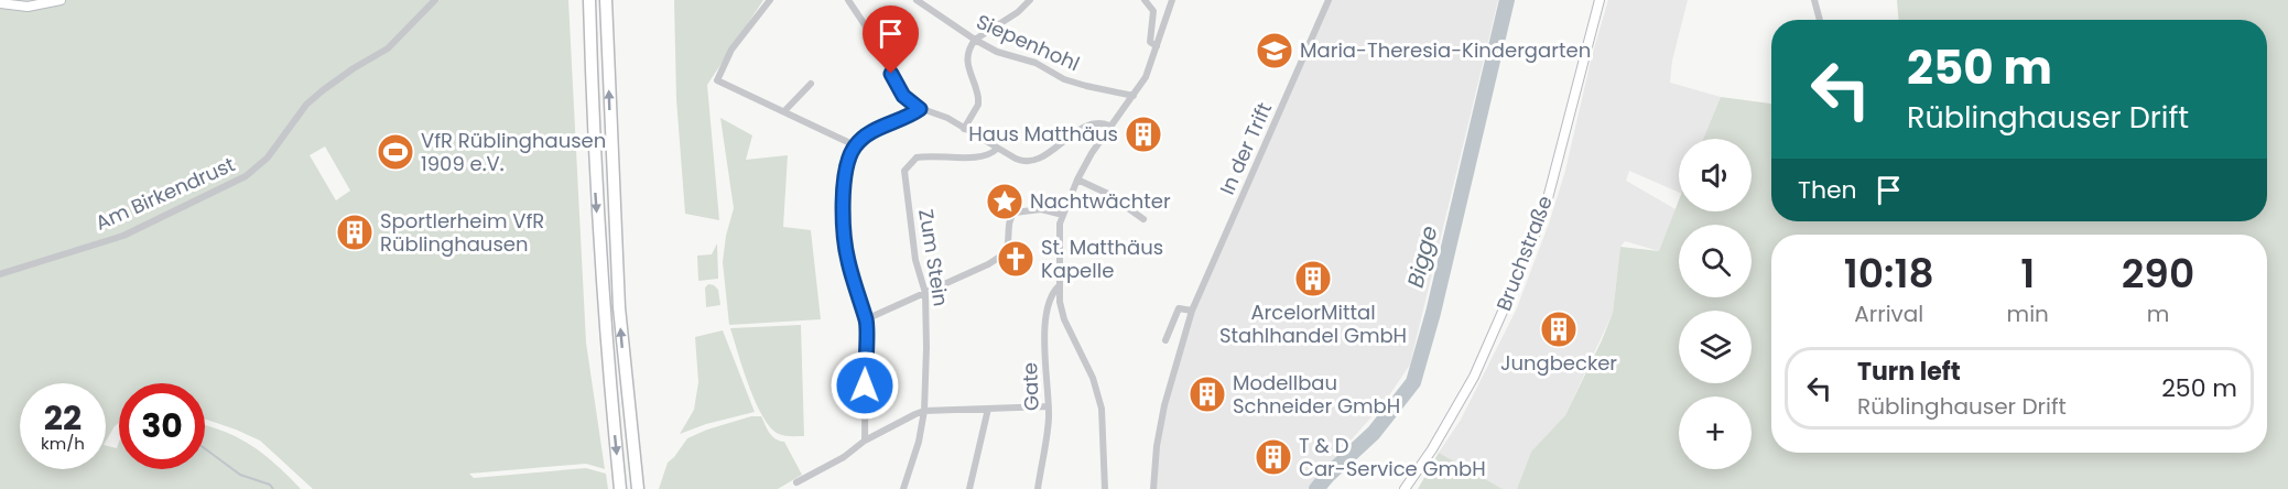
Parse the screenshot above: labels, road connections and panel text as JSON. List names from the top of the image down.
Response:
{
  "streets": {
    "main road": ["Bruchstraße"],
    "street": [
      "Siepenhohl",
      "In der Trift",
      "Am Birkendrust",
      "Zum Stein",
      "Gate"
    ]
  },
  "water": ["Bigge"],
  "places": {
    "school or university": ["Maria-Theresia-Kindergarten"],
    "building": [
      "Haus Matthäus",
      "Sportlerheim VfR Rüblinghausen",
      "ArcelorMittal Stahlhandel GmbH",
      "Jungbecker",
      "Modellbau Schneider GmbH",
      "T & D Car-Service GmbH"
    ],
    "sports": ["VfR Rüblinghausen 1909 e.V."],
    "place": ["Nachtwächter"],
    "church": ["St. Matthäus Kapelle"]
  },
  "page": {
    "turn": ["250 m", "Rüblinghauser Drift"],
    "map_buttons": "+",
    "then": "Then",
    "eta": [
      "10:18",
      "Arrival",
      "1",
      "min",
      "290",
      "m"
    ],
    "list": [
      {
        "name": "Turn left",
        "note": "Rüblinghauser Drift",
        "value": "250 m"
      }
    ],
    "speed": "22 km/h",
    "limit": "30"
  }
}
